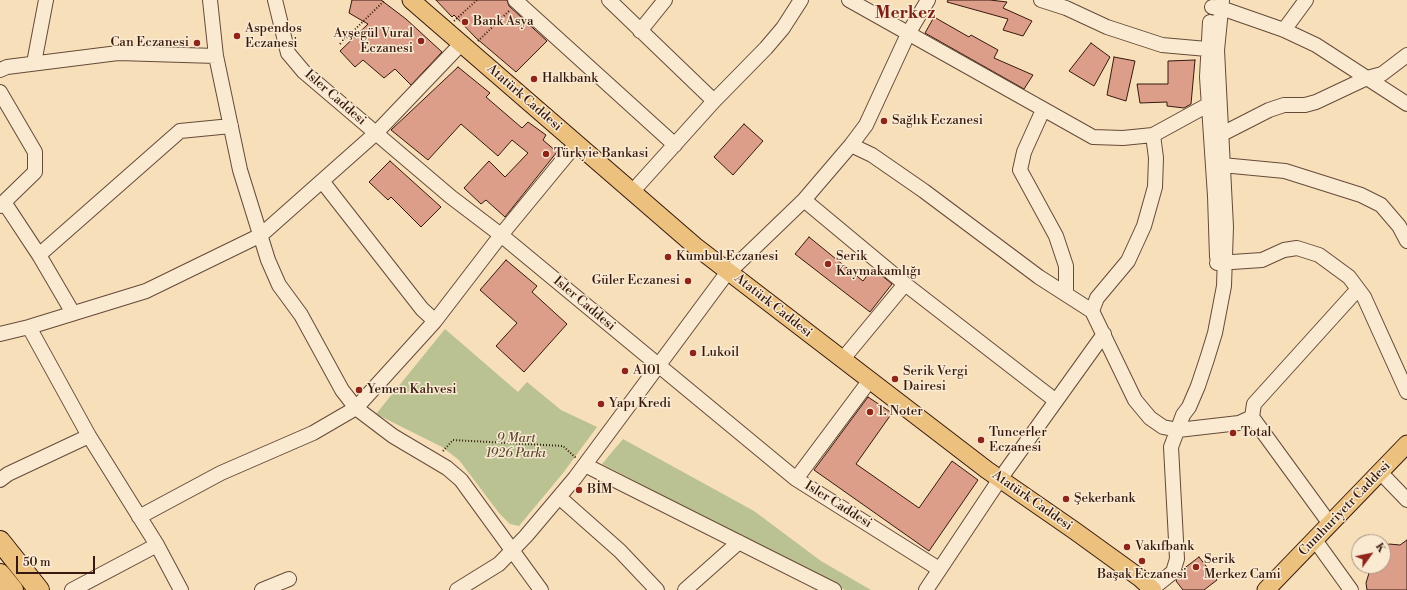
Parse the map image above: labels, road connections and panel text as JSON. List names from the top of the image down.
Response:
{
  "streets": {
    "main road": ["Atatürk Caddesi", "Cumhuriyetr Caddesi"],
    "street": ["Isler Caddesi"]
  },
  "districts": ["Merkez"],
  "parks": ["9 Mart 1926 Parkı"],
  "places": [
    "Bank Asya",
    "Aspendos Eczanesi",
    "Ayşegül Vural Eczanesi",
    "Can Eczanesi",
    "Halkbank",
    "Sağlık Eczanesi",
    "Türkyie Bankasi",
    "Kumbul Eczanesi",
    "Serik Kaymakamlığı",
    "Güler Eczanesi",
    "Lukoil",
    "A101",
    "Serik Vergi Dairesi",
    "Yemen Kahvesi",
    "Yapı Kredi",
    "1. Noter",
    "Total",
    "Tuncerler Eczanesi",
    "BİM",
    "Şekerbank",
    "Vakıfbank",
    "Başak Eczanesi",
    "Serik Merkez Cami"
  ],
  "scale_bar": "50 m",
  "north": "top right"
}
